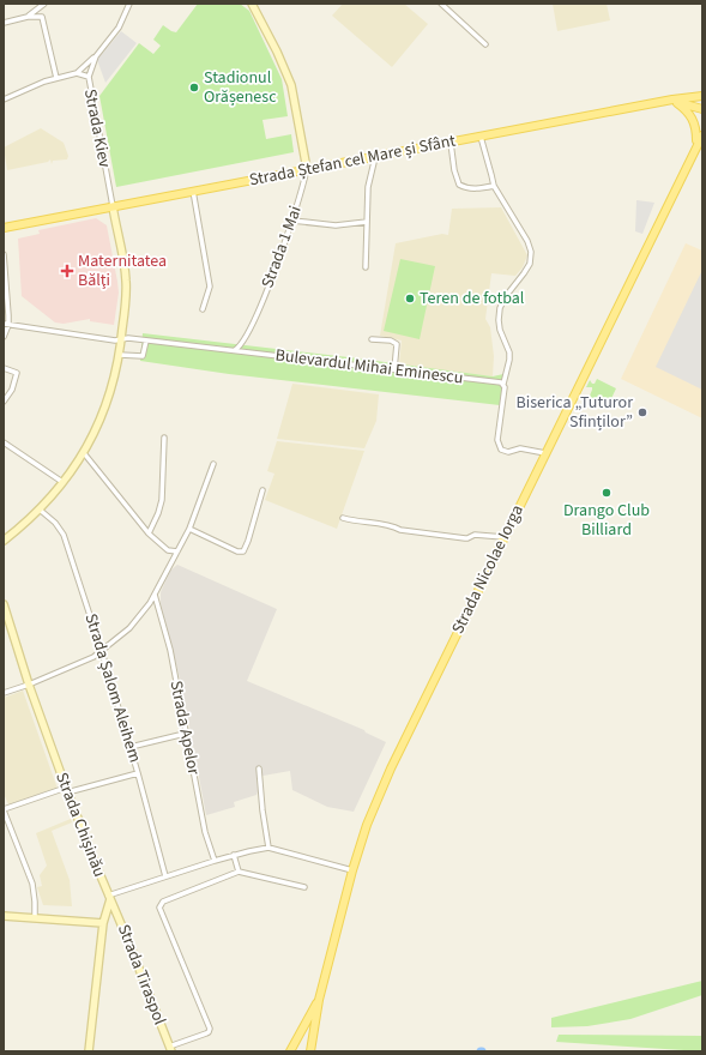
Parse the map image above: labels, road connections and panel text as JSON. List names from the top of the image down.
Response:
{
  "streets": {
    "main road": ["Strada Ștefan cel Mare și Sfânt", "Strada Nicolae Iorga"],
    "street": [
      "Strada Kiev",
      "Strada 1 Mai",
      "Bulevardul Mihai Eminescu",
      "Strada Șalom Aleihem",
      "Strada Apelor",
      "Strada Chișinău",
      "Strada Tiraspol"
    ]
  },
  "crossings": [
    ["Strada Kiev", "Strada Ștefan cel Mare și Sfânt"],
    ["Strada Ștefan cel Mare și Sfânt", "Strada 1 Mai"],
    ["Strada 1 Mai", "Bulevardul Mihai Eminescu"],
    ["Strada Chișinău", "Strada Tiraspol"]
  ],
  "places": {
    "other": [
      "Stadionul Orășenesc",
      "Teren de fotbal",
      "Biserica „Tuturor Sfinților”",
      "Drango Club Billiard"
    ],
    "health": ["Maternitatea Bălţi"]
  }
}
